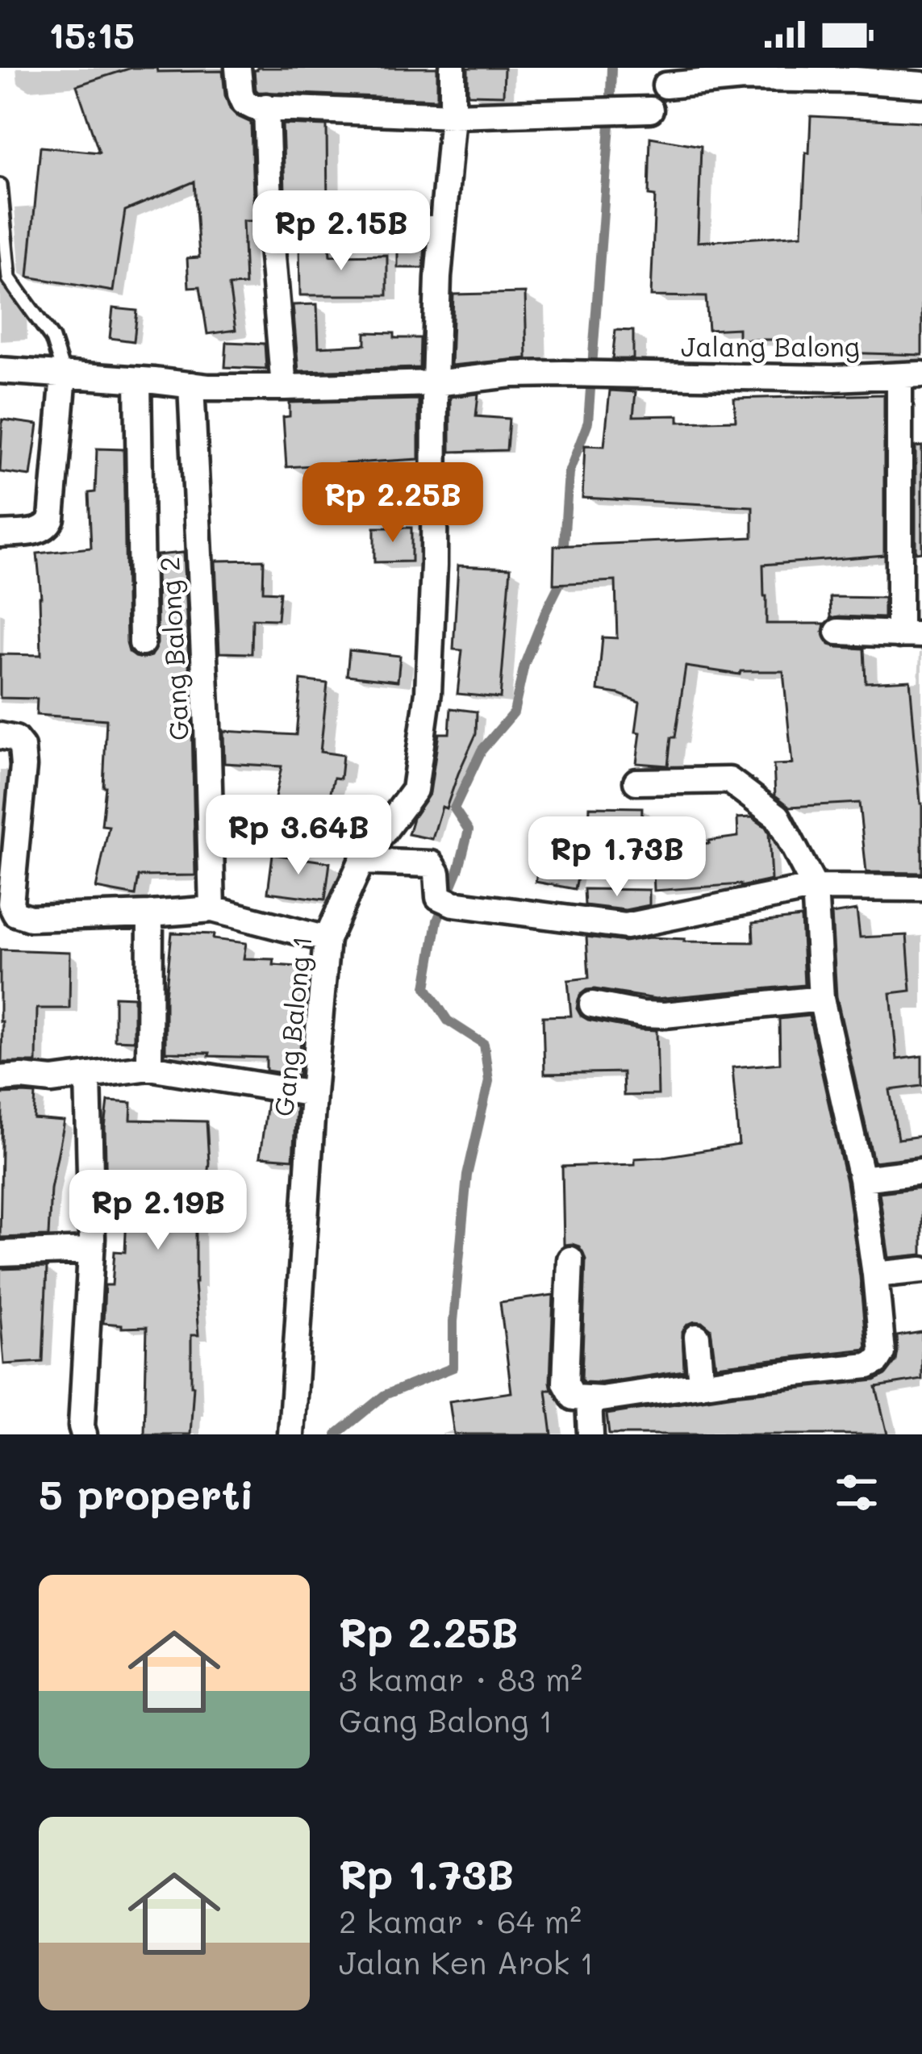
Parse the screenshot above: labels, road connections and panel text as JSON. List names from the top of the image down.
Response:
{
  "streets": {
    "street": ["Jalang Balong", "Gang Balong 2", "Gang Balong 1"]
  },
  "crossings": [
    ["Jalang Balong", "Gang Balong 2"],
    ["Jalang Balong", "Gang Balong 1"]
  ],
  "page": {
    "status": "15:15",
    "price": [
      "Rp 2.15B",
      "Rp 2.25B",
      "Rp 3.64B",
      "Rp 1.73B",
      "Rp 2.19B"
    ],
    "heading": "5 properti",
    "list": [
      {
        "name": "Rp 2.25B",
        "note": "3 kamar · 83 m² · Gang Balong 1"
      },
      {
        "name": "Rp 1.73B",
        "note": "2 kamar · 64 m² · Jalan Ken Arok 1"
      }
    ]
  }
}
